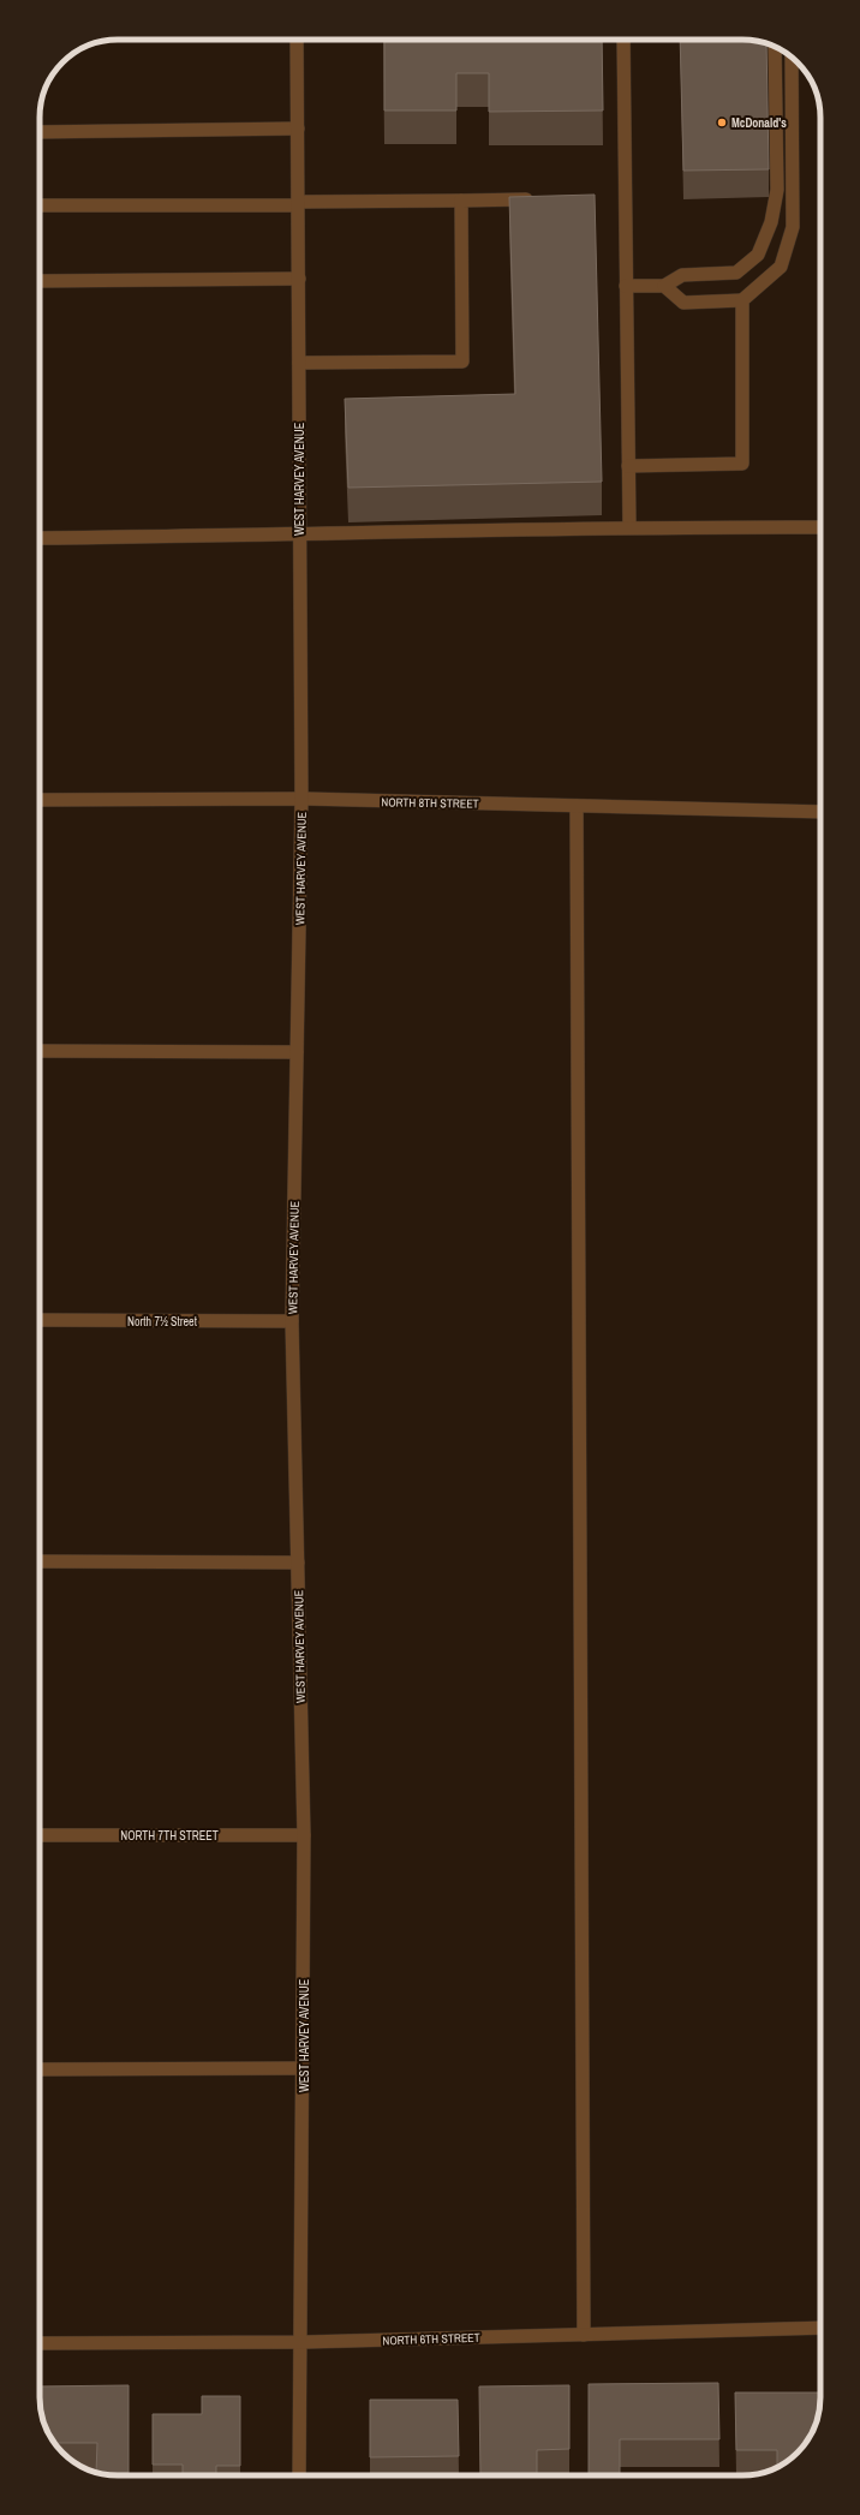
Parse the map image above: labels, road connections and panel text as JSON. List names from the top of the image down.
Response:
{
  "streets": {
    "street": [
      "WEST HARVEY AVENUE",
      "NORTH 8TH STREET",
      "North 7½ Street",
      "NORTH 7TH STREET",
      "NORTH 6TH STREET"
    ]
  },
  "crossings": [
    ["WEST HARVEY AVENUE", "NORTH 8TH STREET"],
    ["WEST HARVEY AVENUE", "North 7½ Street"],
    ["WEST HARVEY AVENUE", "NORTH 7TH STREET"],
    ["WEST HARVEY AVENUE", "NORTH 6TH STREET"]
  ],
  "places": ["McDonald's"]
}
